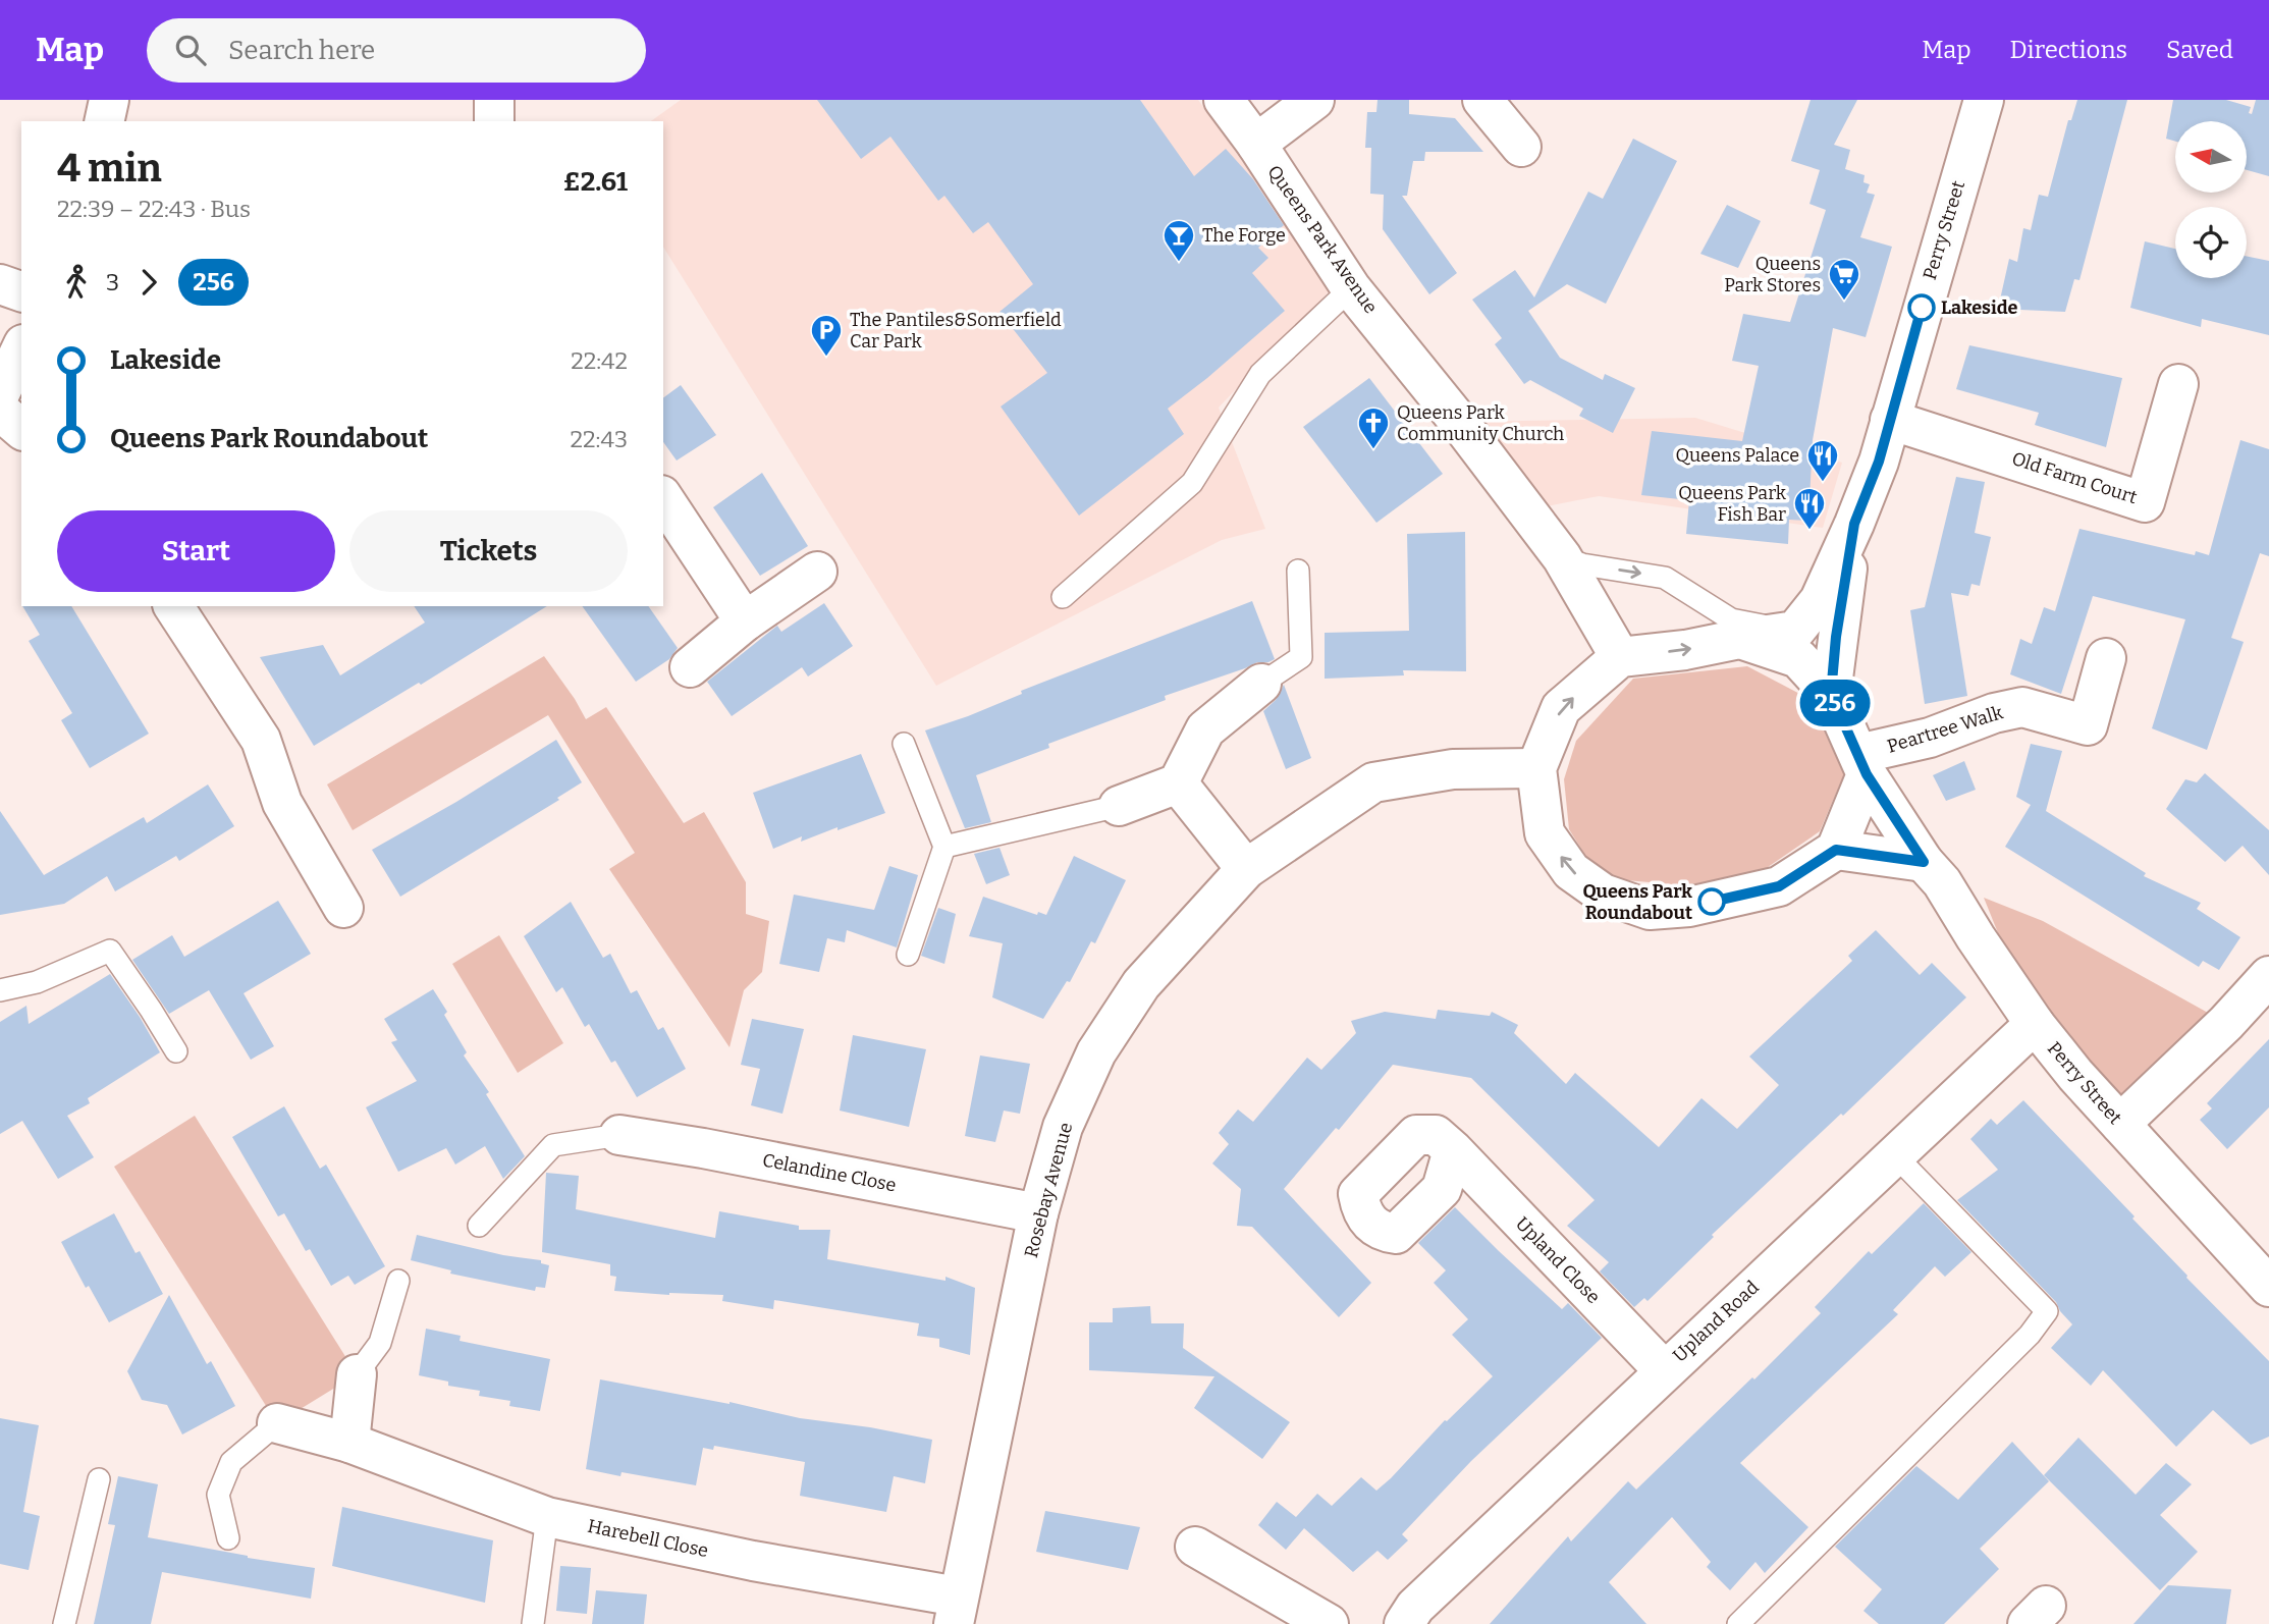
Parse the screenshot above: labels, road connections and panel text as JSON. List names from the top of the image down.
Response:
{
  "streets": {
    "street": [
      "Perry Street",
      "Queens Park Avenue",
      "Old Farm Court",
      "Peartree Walk",
      "Celandine Close",
      "Rosebay Avenue",
      "Upland Close",
      "Upland Road",
      "Harebell Close"
    ]
  },
  "crossings": [
    ["Perry Street", "Old Farm Court"],
    ["Perry Street", "Peartree Walk"],
    ["Perry Street", "Upland Road"],
    ["Celandine Close", "Rosebay Avenue"],
    ["Rosebay Avenue", "Harebell Close"],
    ["Upland Close", "Upland Road"]
  ],
  "places": {
    "bar": ["The Forge"],
    "supermarket": ["Queens Park Stores"],
    "other": ["Lakeside", "Queens Park Roundabout"],
    "parking": ["The Pantiles&Somerfield Car Park"],
    "church": ["Queens Park Community Church"],
    "restaurant": ["Queens Palace", "Queens Park Fish Bar"]
  },
  "lines": ["bus line 256"],
  "north": "left",
  "page": {
    "header": "Map",
    "search": "Search here",
    "nav": ["Map", "Directions", "Saved"],
    "on_map": "256",
    "heading": ["4 min", "22:39 – 22:43 · Bus", "£2.61"],
    "legs": ["3", "256"],
    "list": [
      {
        "name": "Lakeside",
        "value": "22:42"
      },
      {
        "name": "Queens Park Roundabout",
        "value": "22:43"
      }
    ],
    "buttons": ["Start", "Tickets"]
  }
}
